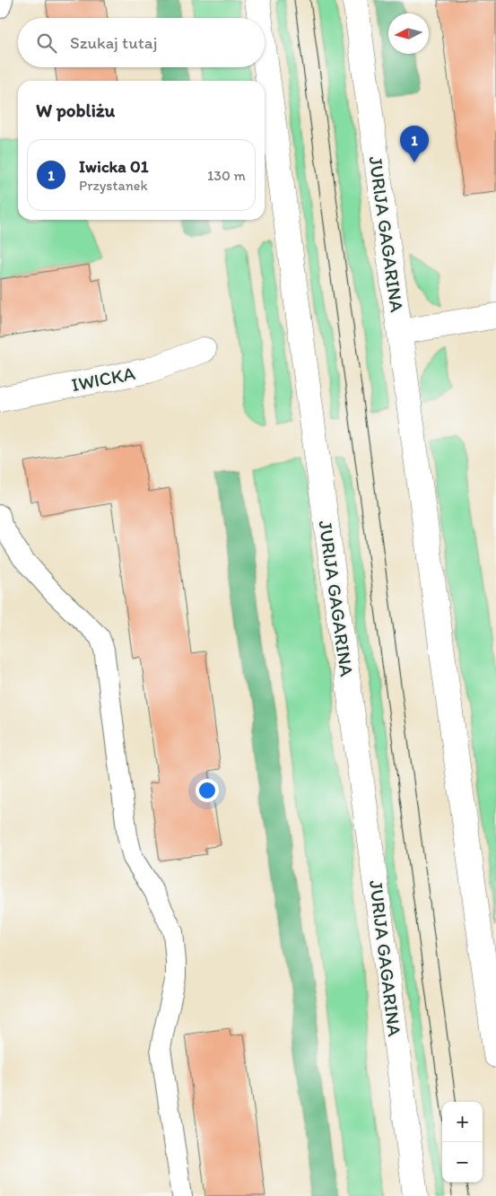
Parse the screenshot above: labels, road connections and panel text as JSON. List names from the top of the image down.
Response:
{
  "streets": {
    "main road": ["JURIJA GAGARINA", "IWICKA"]
  },
  "north": "left",
  "page": {
    "search": "Szukaj tutaj",
    "heading": "W pobliżu",
    "pins": "1",
    "list": [
      {
        "mark": "1",
        "name": "Iwicka 01",
        "note": "Przystanek",
        "value": "130 m"
      }
    ],
    "map_buttons": ["+", "−"]
  }
}
